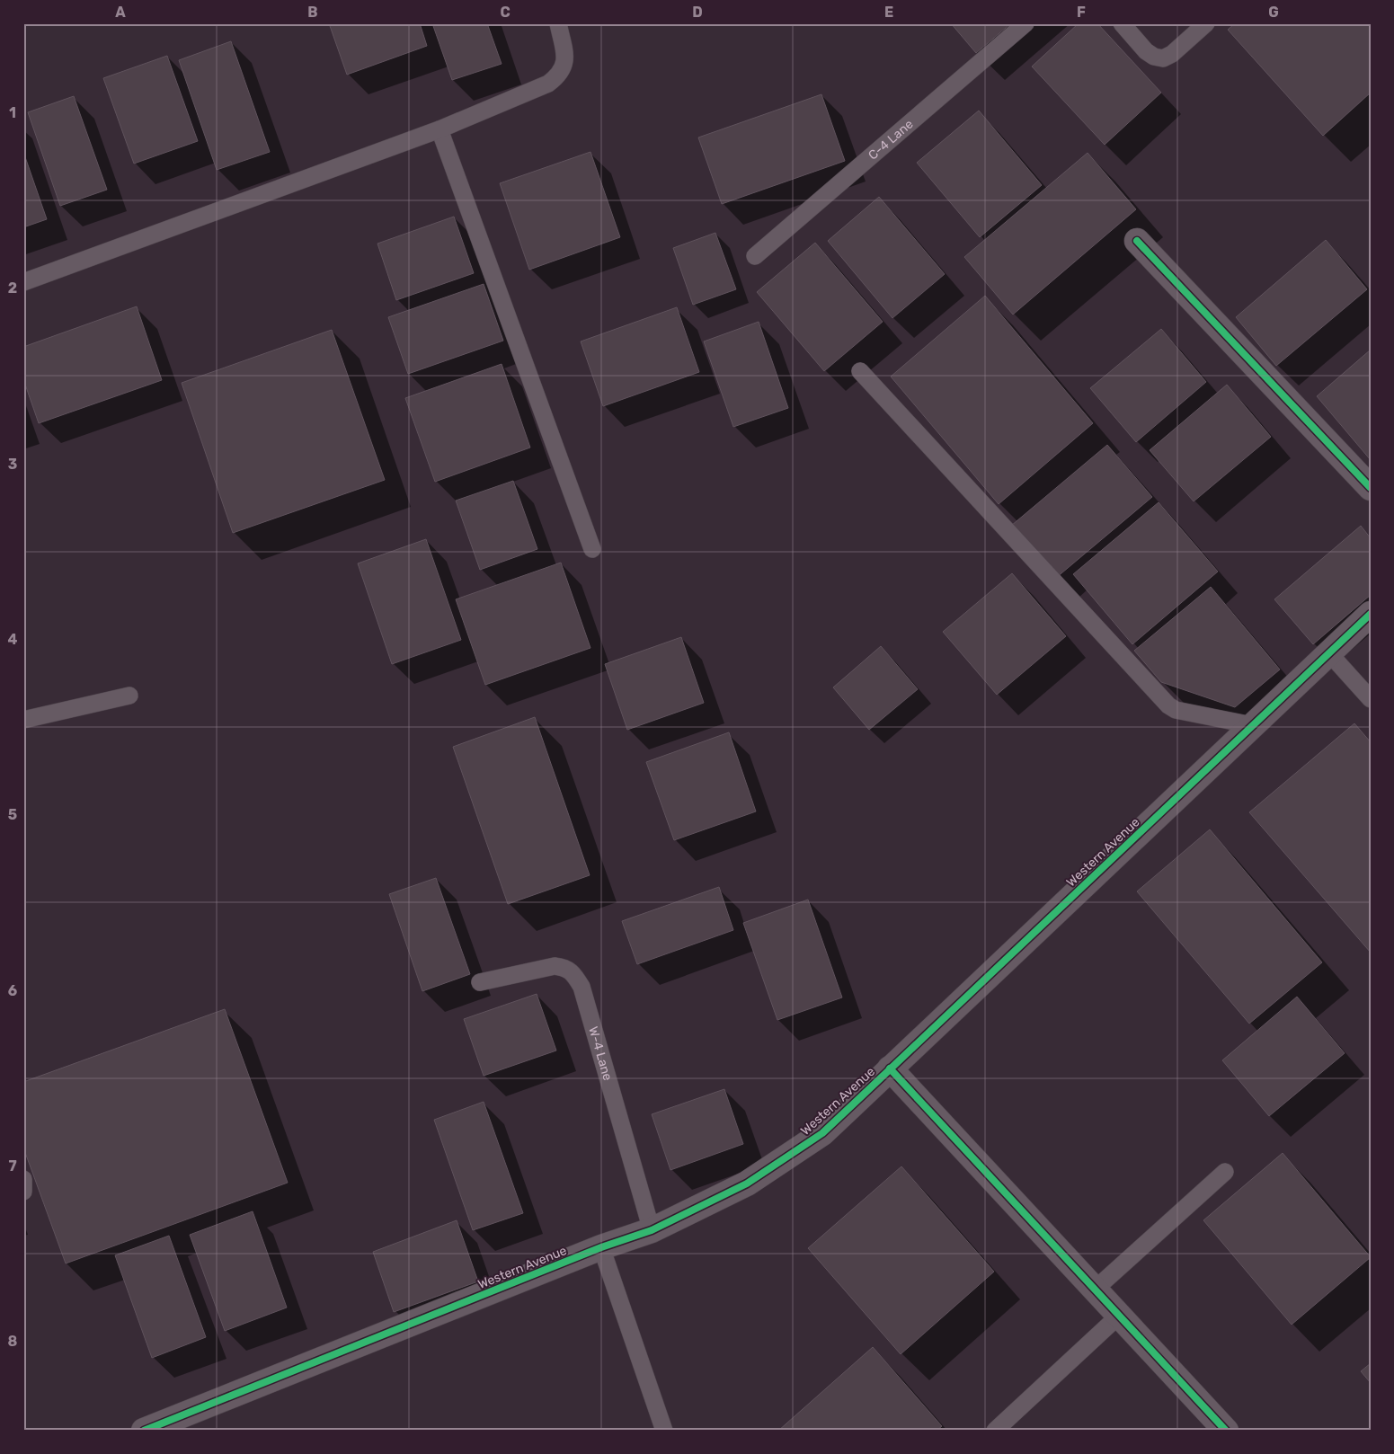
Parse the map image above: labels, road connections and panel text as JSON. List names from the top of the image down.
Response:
{
  "streets": {
    "street": ["Western Avenue"],
    "lane": ["C-4 Lane", "W-4 Lane"]
  },
  "crossings": [
    ["Western Avenue", "W-4 Lane"]
  ],
  "grid": {
    "columns": [
      "A",
      "B",
      "C",
      "D",
      "E",
      "F",
      "G"
    ],
    "rows": [
      "1",
      "2",
      "3",
      "4",
      "5",
      "6",
      "7",
      "8"
    ]
  }
}
